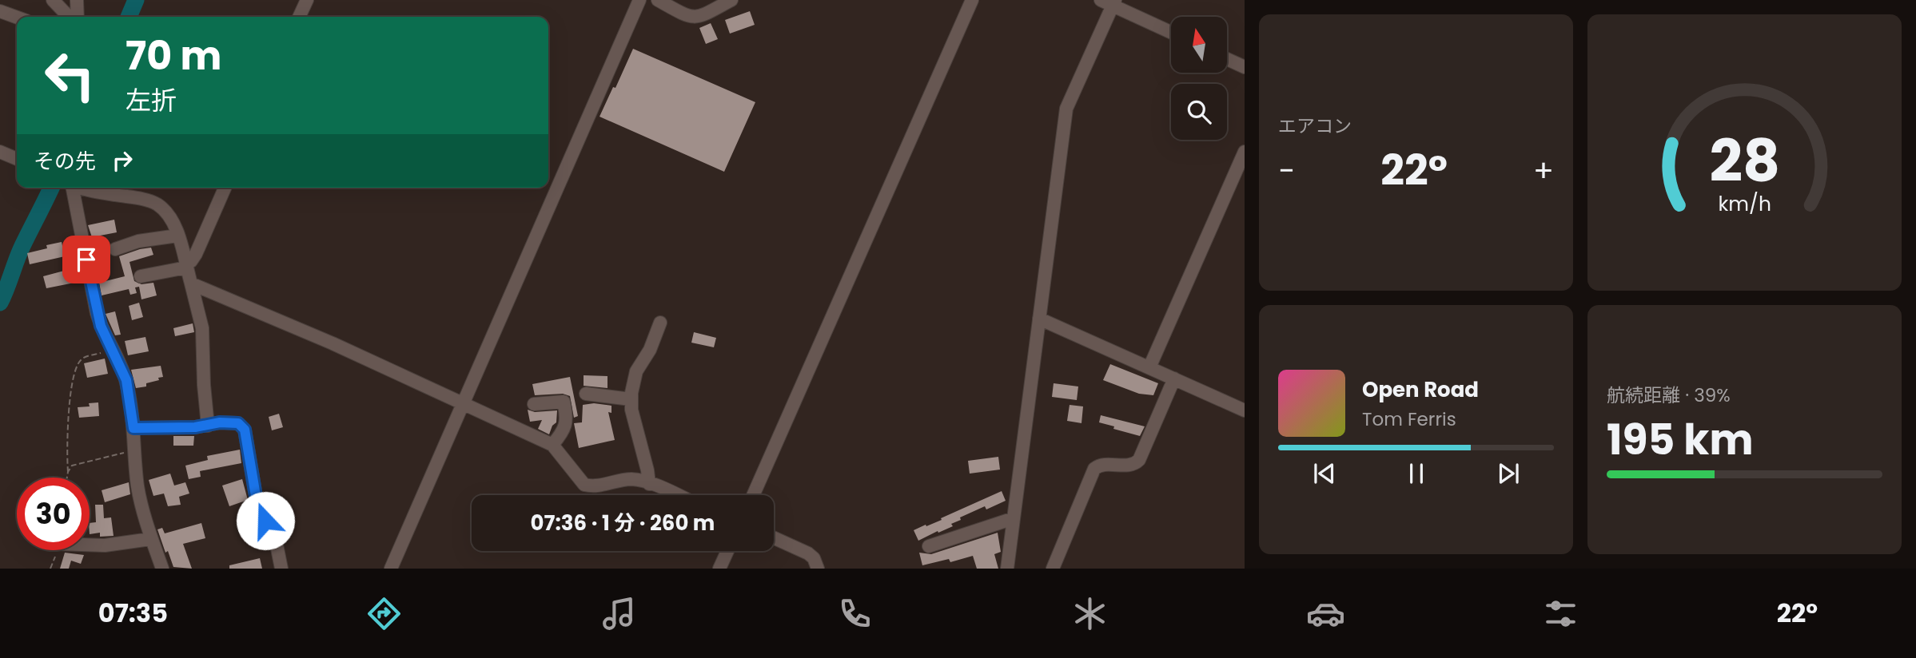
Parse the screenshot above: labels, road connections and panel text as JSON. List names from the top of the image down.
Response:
{
  "north": "top",
  "page": {
    "tile": [
      "エアコン",
      ["航続距離 · 39%", "195 km"]
    ],
    "turn": ["70 m", "左折"],
    "then": "その先",
    "heat": ["−", "22°", "+"],
    "song": ["Open Road", "Tom Ferris"],
    "limit": "30",
    "trip": "07:36 · 1 分 · 260 m",
    "tabs": ["07:35", "22°"],
    "gauge": ["28", "km/h"]
  }
}
